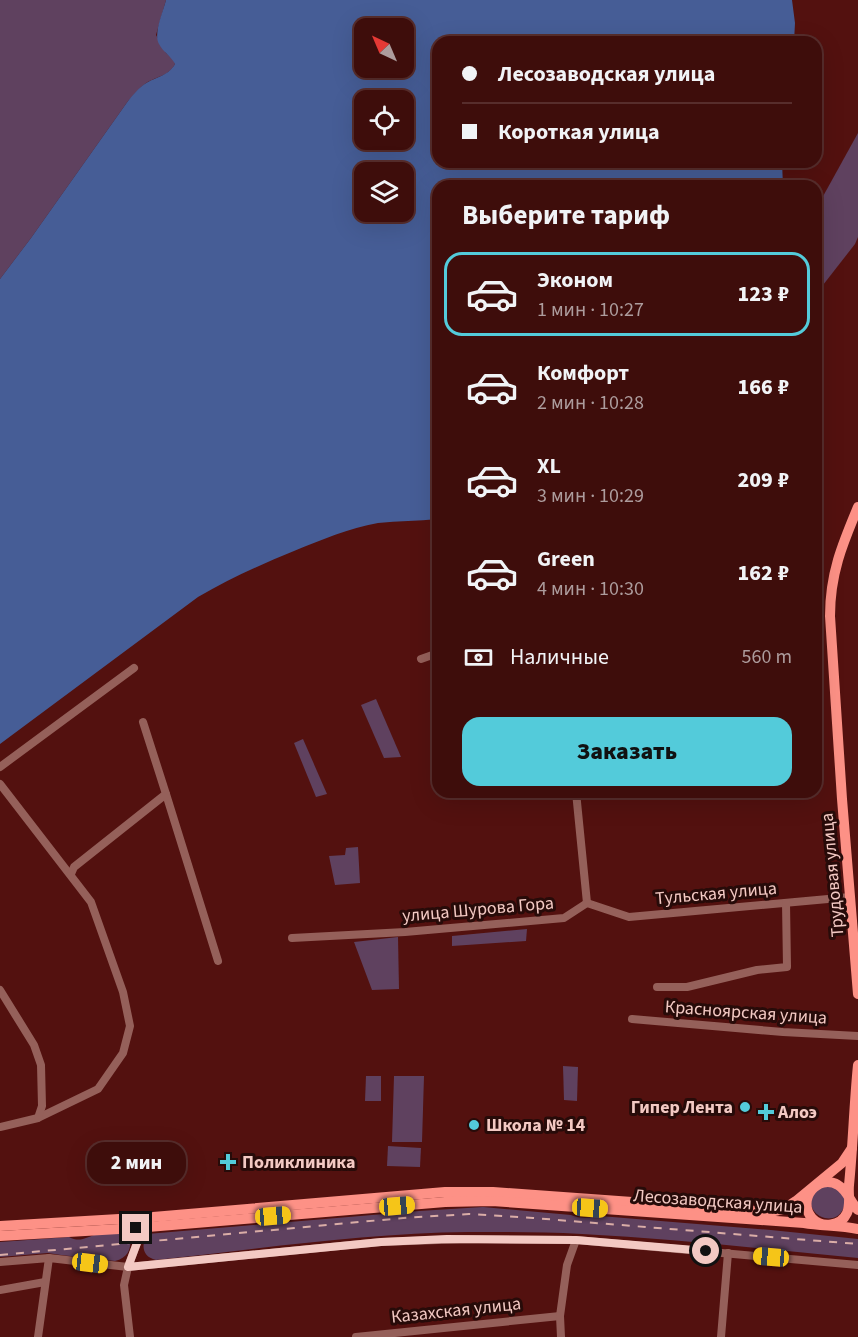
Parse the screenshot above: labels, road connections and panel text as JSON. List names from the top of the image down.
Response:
{
  "streets": {
    "main road": ["Трудовая улица", "Лесозаводская улица"],
    "street": [
      "Тульская улица",
      "улица Шурова Гора",
      "Красноярская улица",
      "Казахская улица"
    ]
  },
  "crossings": [
    ["Трудовая улица", "Тульская улица"],
    ["Тульская улица", "улица Шурова Гора"]
  ],
  "places": {
    "other": ["Гипер Лента", "Школа № 14"],
    "health": ["Алоэ", "Поликлиника"]
  },
  "north": "top left",
  "page": {
    "banner": ["Лесозаводская улица", "Короткая улица"],
    "heading": "Выберите тариф",
    "list": [
      {
        "name": "Эконом",
        "note": "1 мин · 10:27",
        "value": "123 ₽"
      },
      {
        "name": "Комфорт",
        "note": "2 мин · 10:28",
        "value": "166 ₽"
      },
      {
        "name": "XL",
        "note": "3 мин · 10:29",
        "value": "209 ₽"
      },
      {
        "name": "Green",
        "note": "4 мин · 10:30",
        "value": "162 ₽"
      }
    ],
    "pay": ["Наличные", "560 m"],
    "buttons": "Заказать",
    "bubble": "2 мин"
  }
}
